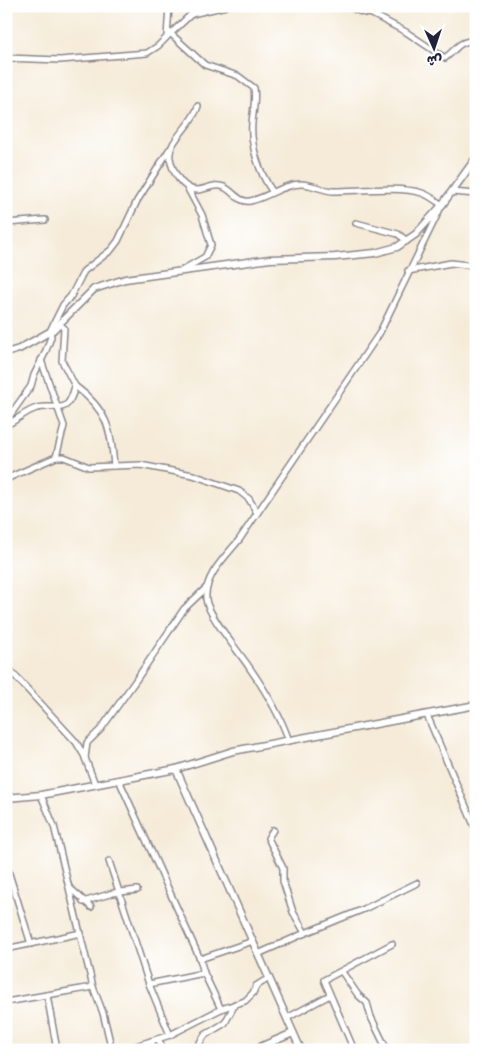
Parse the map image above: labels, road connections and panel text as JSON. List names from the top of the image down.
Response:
{
  "north": "bottom"
}
